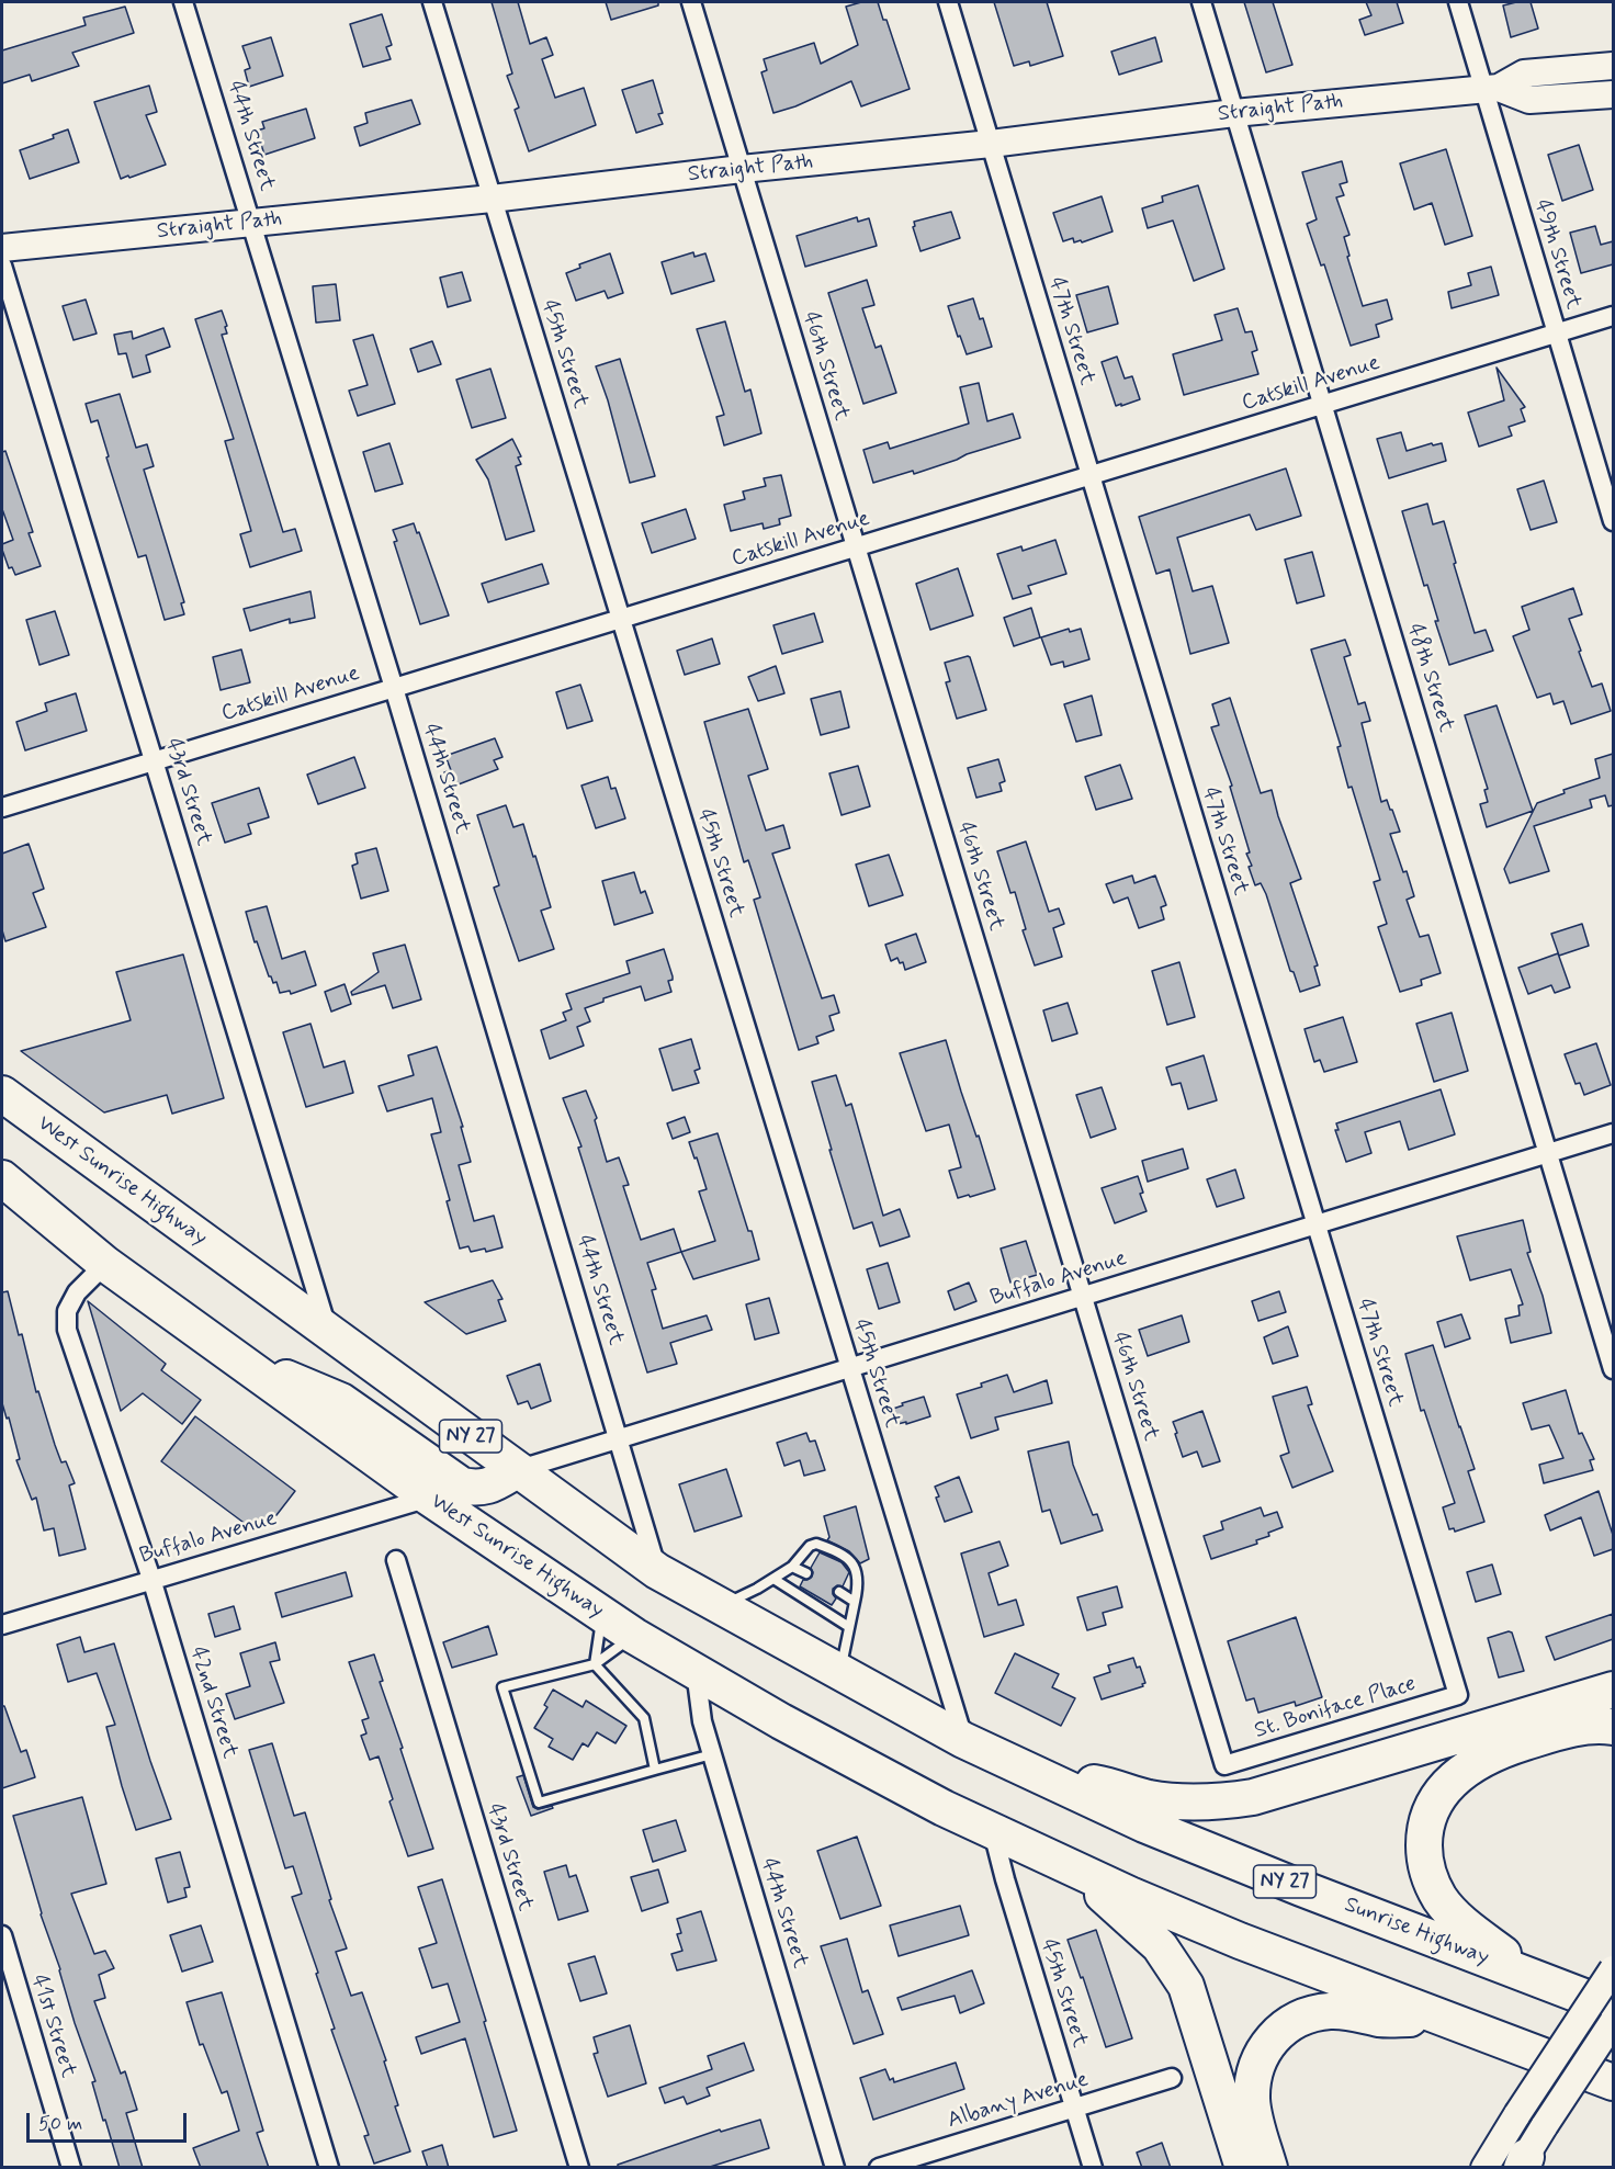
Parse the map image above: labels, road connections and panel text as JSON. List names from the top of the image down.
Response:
{
  "streets": {
    "highway": ["West Sunrise Highway", "NY 27", "Sunrise Highway"],
    "main road": ["Straight Path"],
    "street": [
      "44th Street",
      "49th Street",
      "47th Street",
      "45th Street",
      "46th Street",
      "Catskill Avenue",
      "48th Street",
      "43rd Street",
      "Buffalo Avenue",
      "42nd Street",
      "St. Boniface Place",
      "41st Street",
      "Albany Avenue"
    ]
  },
  "crossings": [
    ["Straight Path", "44th Street"],
    ["Straight Path", "49th Street"],
    ["Straight Path", "47th Street"],
    ["Straight Path", "45th Street"],
    ["Straight Path", "46th Street"],
    ["Straight Path", "48th Street"],
    ["44th Street", "Catskill Avenue"],
    ["44th Street", "West Sunrise Highway"],
    ["44th Street", "Buffalo Avenue"],
    ["49th Street", "Catskill Avenue"],
    ["47th Street", "Catskill Avenue"],
    ["47th Street", "Buffalo Avenue"],
    ["47th Street", "St. Boniface Place"],
    ["45th Street", "Catskill Avenue"],
    ["45th Street", "West Sunrise Highway"],
    ["45th Street", "Buffalo Avenue"],
    ["45th Street", "Albany Avenue"],
    ["46th Street", "Catskill Avenue"],
    ["46th Street", "Buffalo Avenue"],
    ["46th Street", "St. Boniface Place"],
    ["Catskill Avenue", "48th Street"],
    ["Catskill Avenue", "43rd Street"],
    ["48th Street", "Buffalo Avenue"],
    ["43rd Street", "West Sunrise Highway"],
    ["West Sunrise Highway", "Buffalo Avenue"],
    ["West Sunrise Highway", "42nd Street"],
    ["West Sunrise Highway", "Sunrise Highway"],
    ["Buffalo Avenue", "42nd Street"]
  ],
  "scale_bar": "50 m"
}
